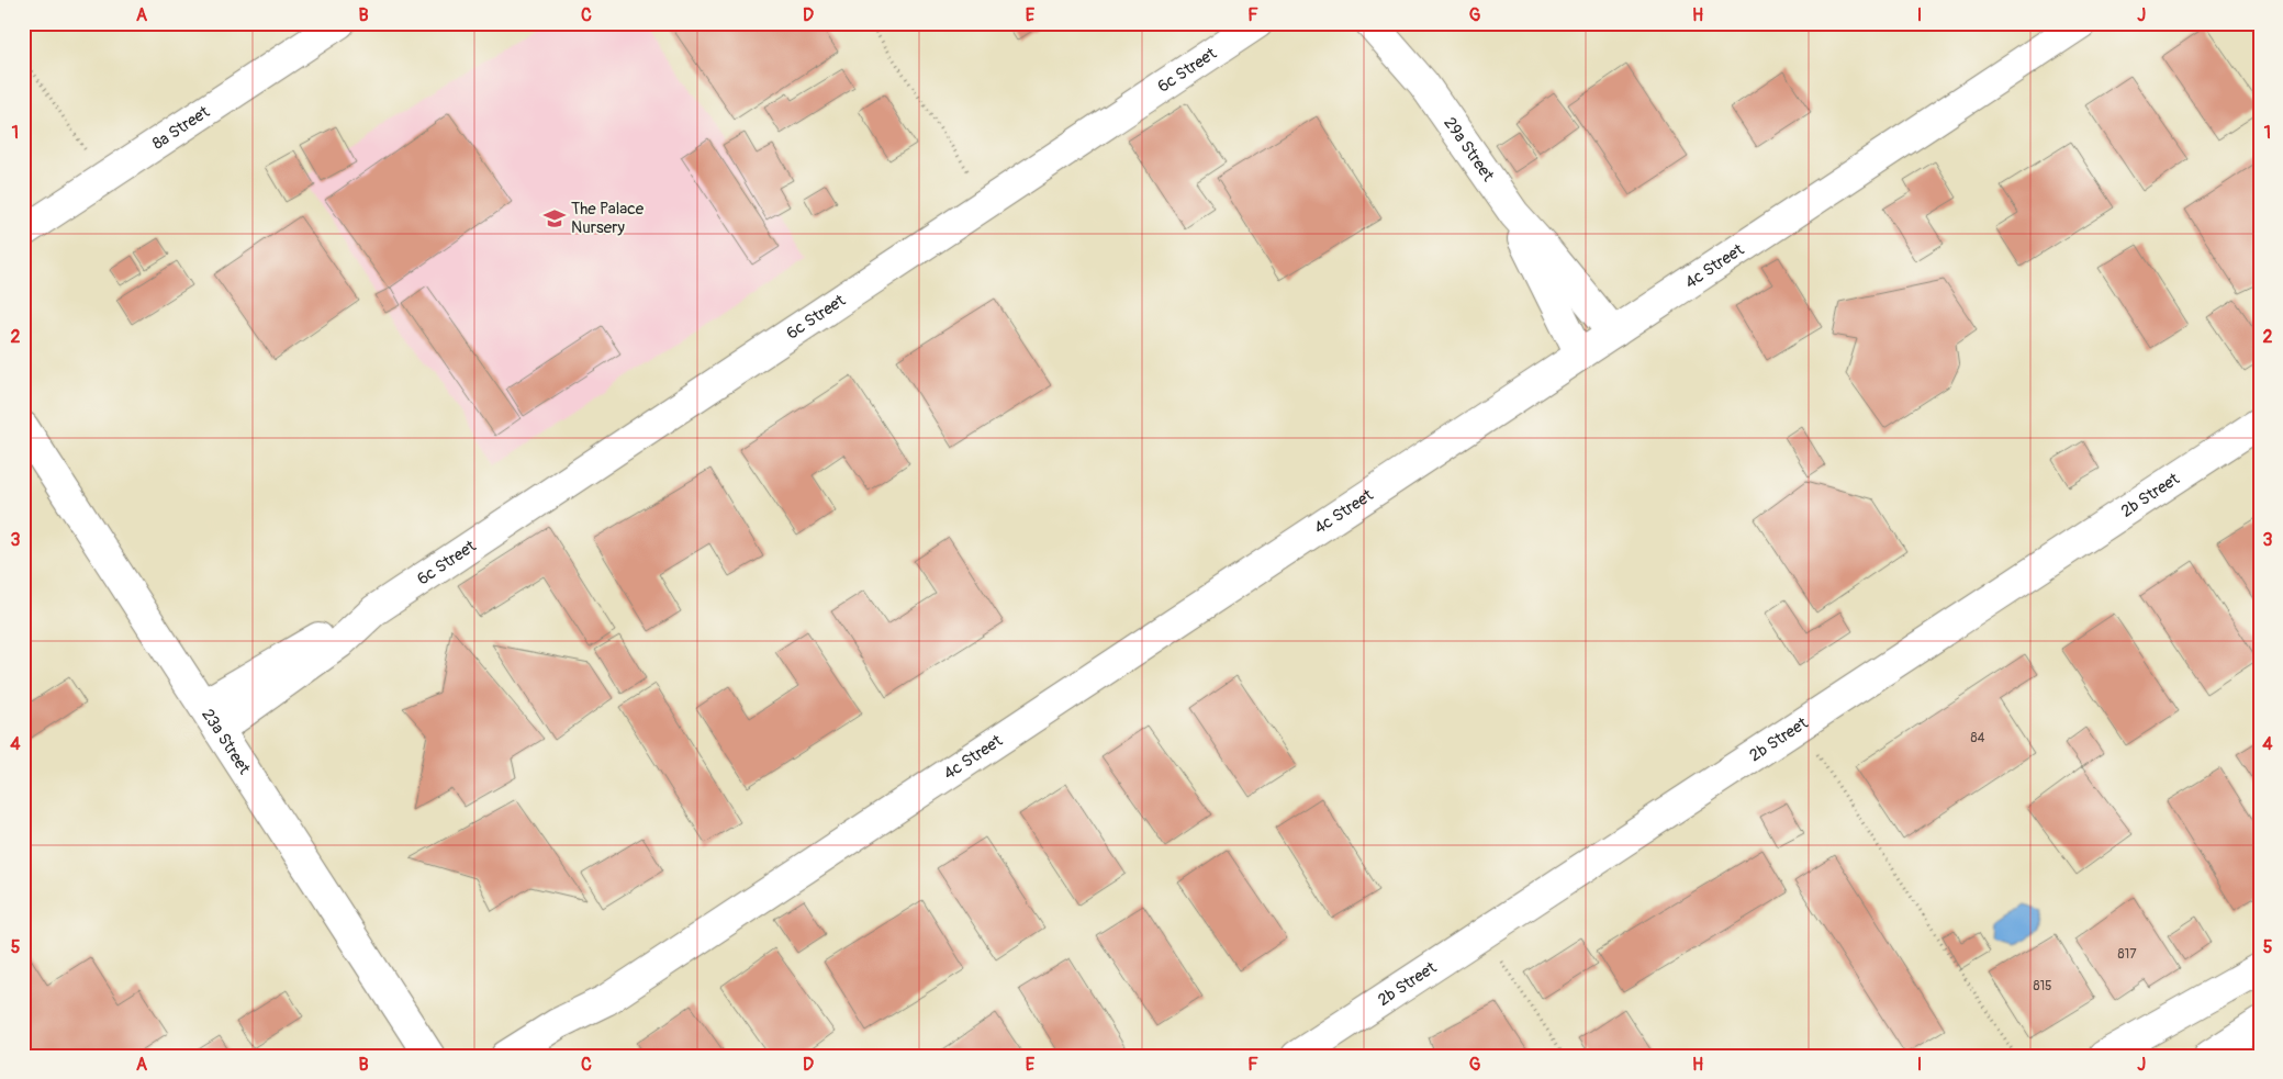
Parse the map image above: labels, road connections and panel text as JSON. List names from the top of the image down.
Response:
{
  "streets": {
    "street": [
      "6c Street",
      "8a Street",
      "29a Street",
      "4c Street",
      "2b Street",
      "23a Street"
    ]
  },
  "crossings": [
    ["6c Street", "23a Street"],
    ["29a Street", "4c Street"]
  ],
  "places": {
    "school or university": ["The Palace Nursery"]
  },
  "house_numbers": ["84", "817", "815"],
  "grid": {
    "columns": [
      "A",
      "B",
      "C",
      "D",
      "E",
      "F",
      "G",
      "H",
      "I",
      "J"
    ],
    "rows": [
      "1",
      "2",
      "3",
      "4",
      "5"
    ]
  }
}
